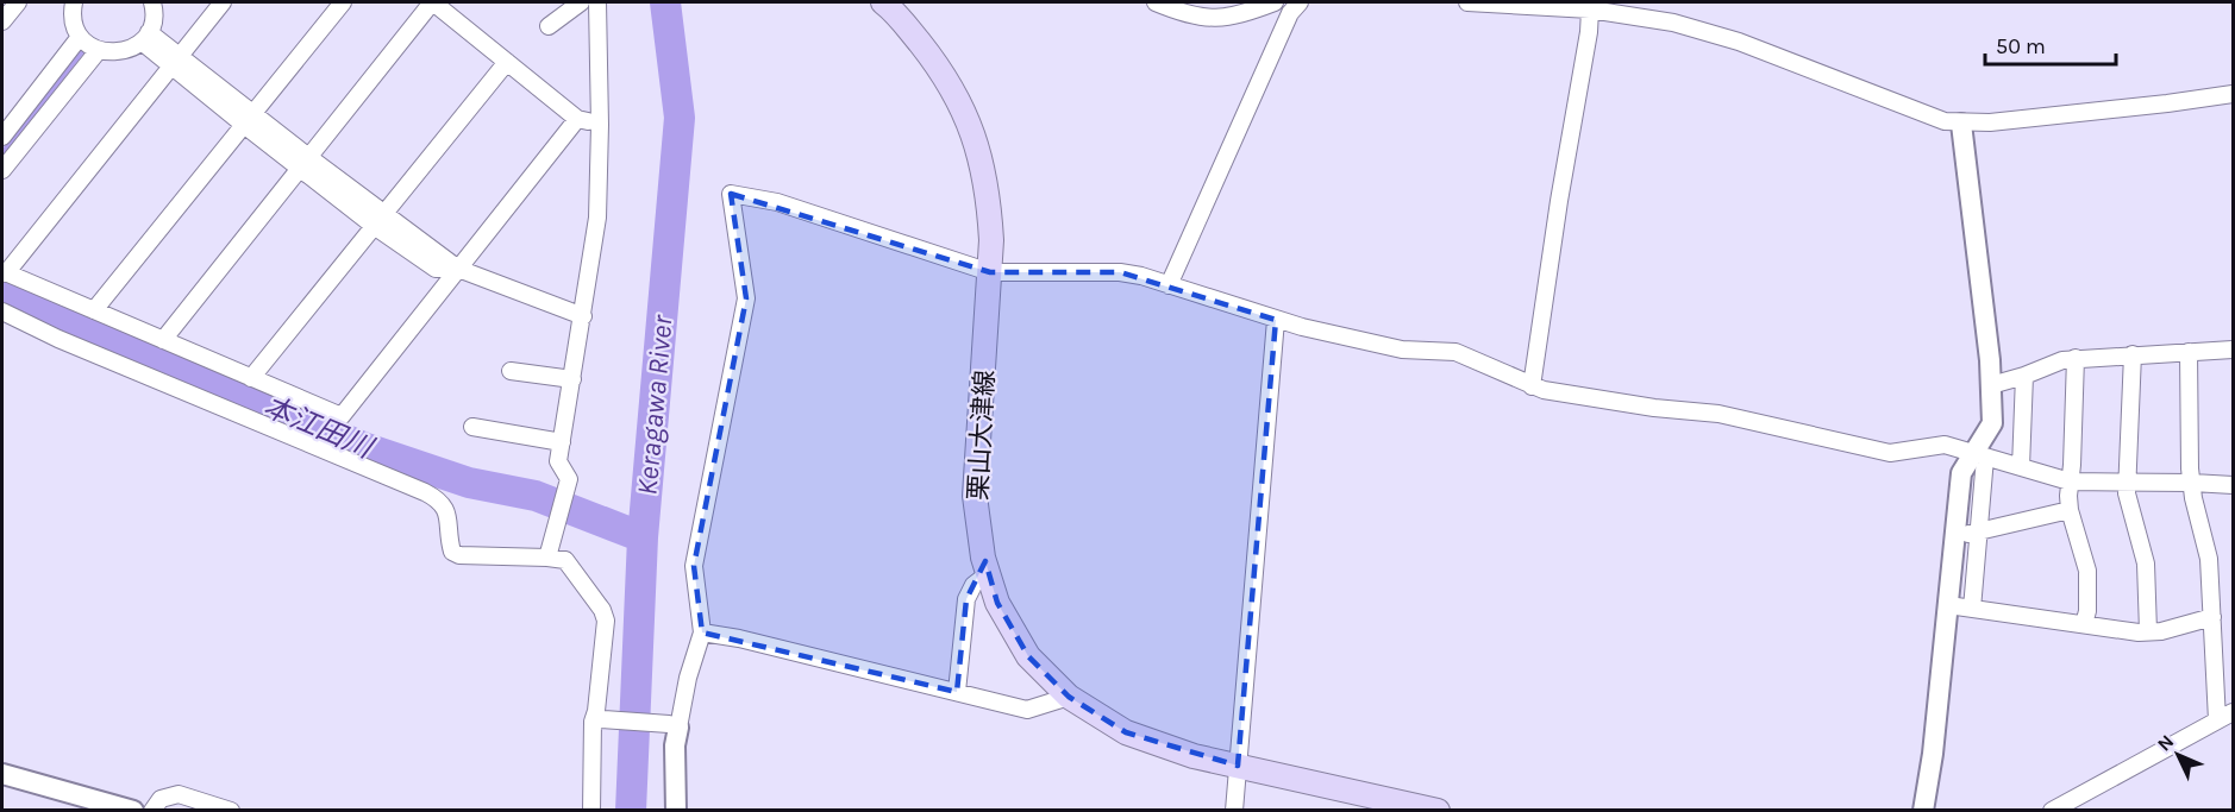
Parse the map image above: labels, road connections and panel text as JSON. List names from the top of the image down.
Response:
{
  "streets": {
    "main road": ["栗山大津線"]
  },
  "water": ["Keragawa River", "本江田川"],
  "scale_bar": "50 m",
  "north": "top left"
}
